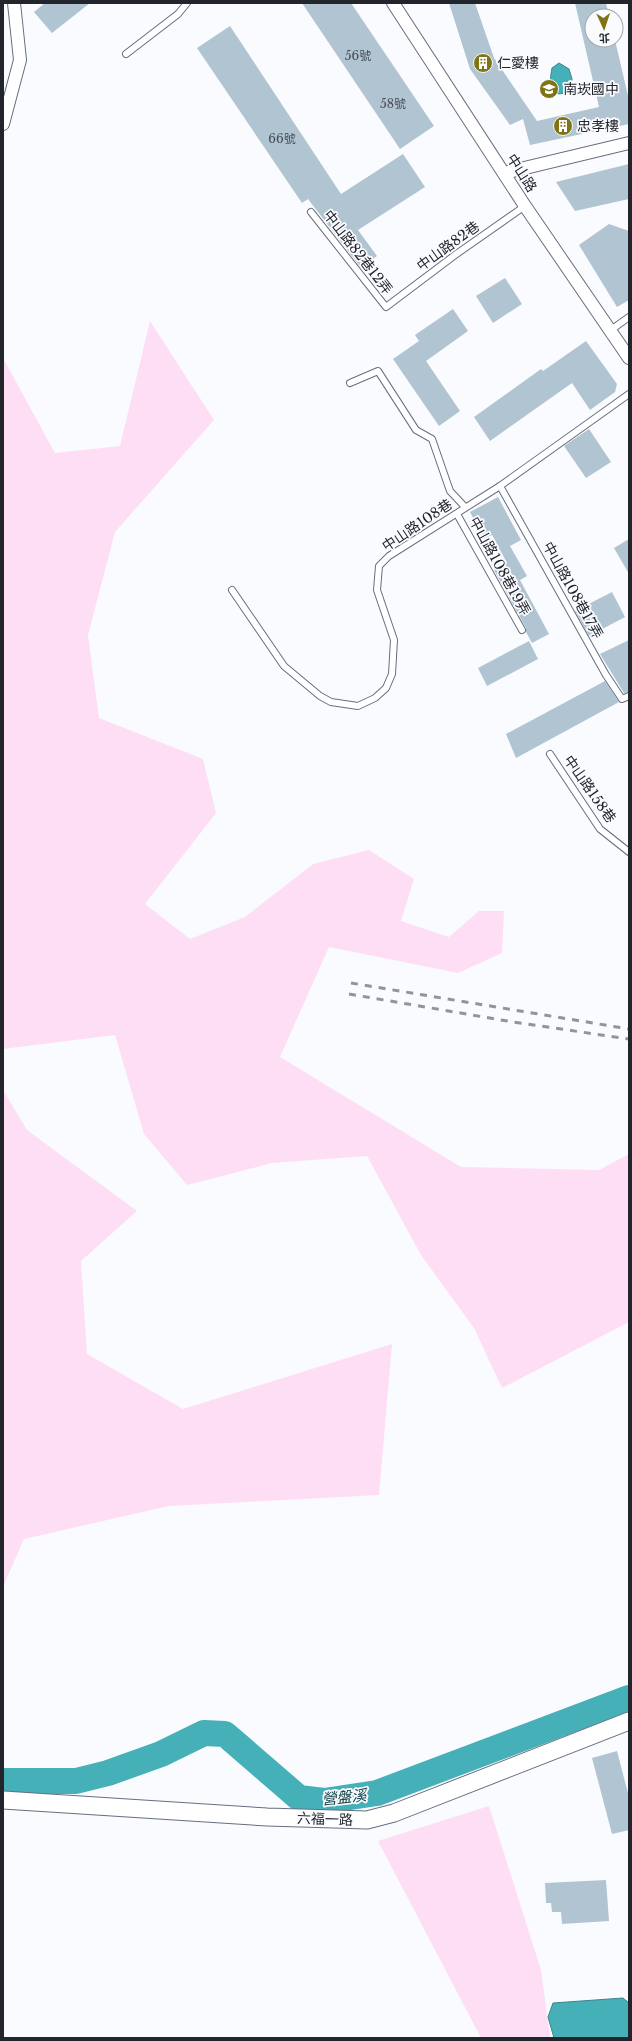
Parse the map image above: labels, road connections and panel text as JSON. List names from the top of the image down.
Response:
{
  "streets": {
    "street": ["中山路", "六福一路"],
    "lane": [
      "中山路82巷",
      "中山路82巷12弄",
      "中山路108巷",
      "中山路108巷19弄",
      "中山路108巷17弄",
      "中山路158巷"
    ]
  },
  "crossings": [
    ["中山路", "中山路82巷"],
    ["中山路82巷", "中山路82巷12弄"],
    ["中山路108巷", "中山路108巷19弄"],
    ["中山路108巷", "中山路108巷17弄"]
  ],
  "water": ["營盤溪"],
  "places": {
    "building": ["仁愛樓", "忠孝樓"],
    "school or university": ["南崁國中"]
  },
  "house_numbers": ["56號", "58號", "66號"],
  "north": "bottom"
}
